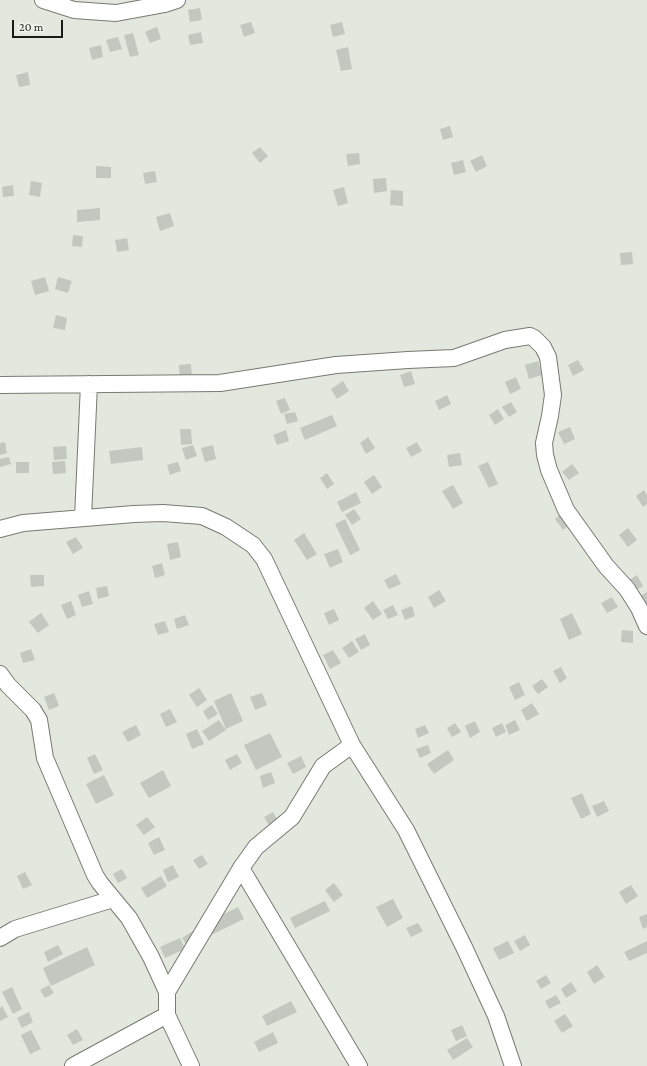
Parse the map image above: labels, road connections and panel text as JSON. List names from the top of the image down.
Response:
{
  "scale_bar": "20 m"
}
